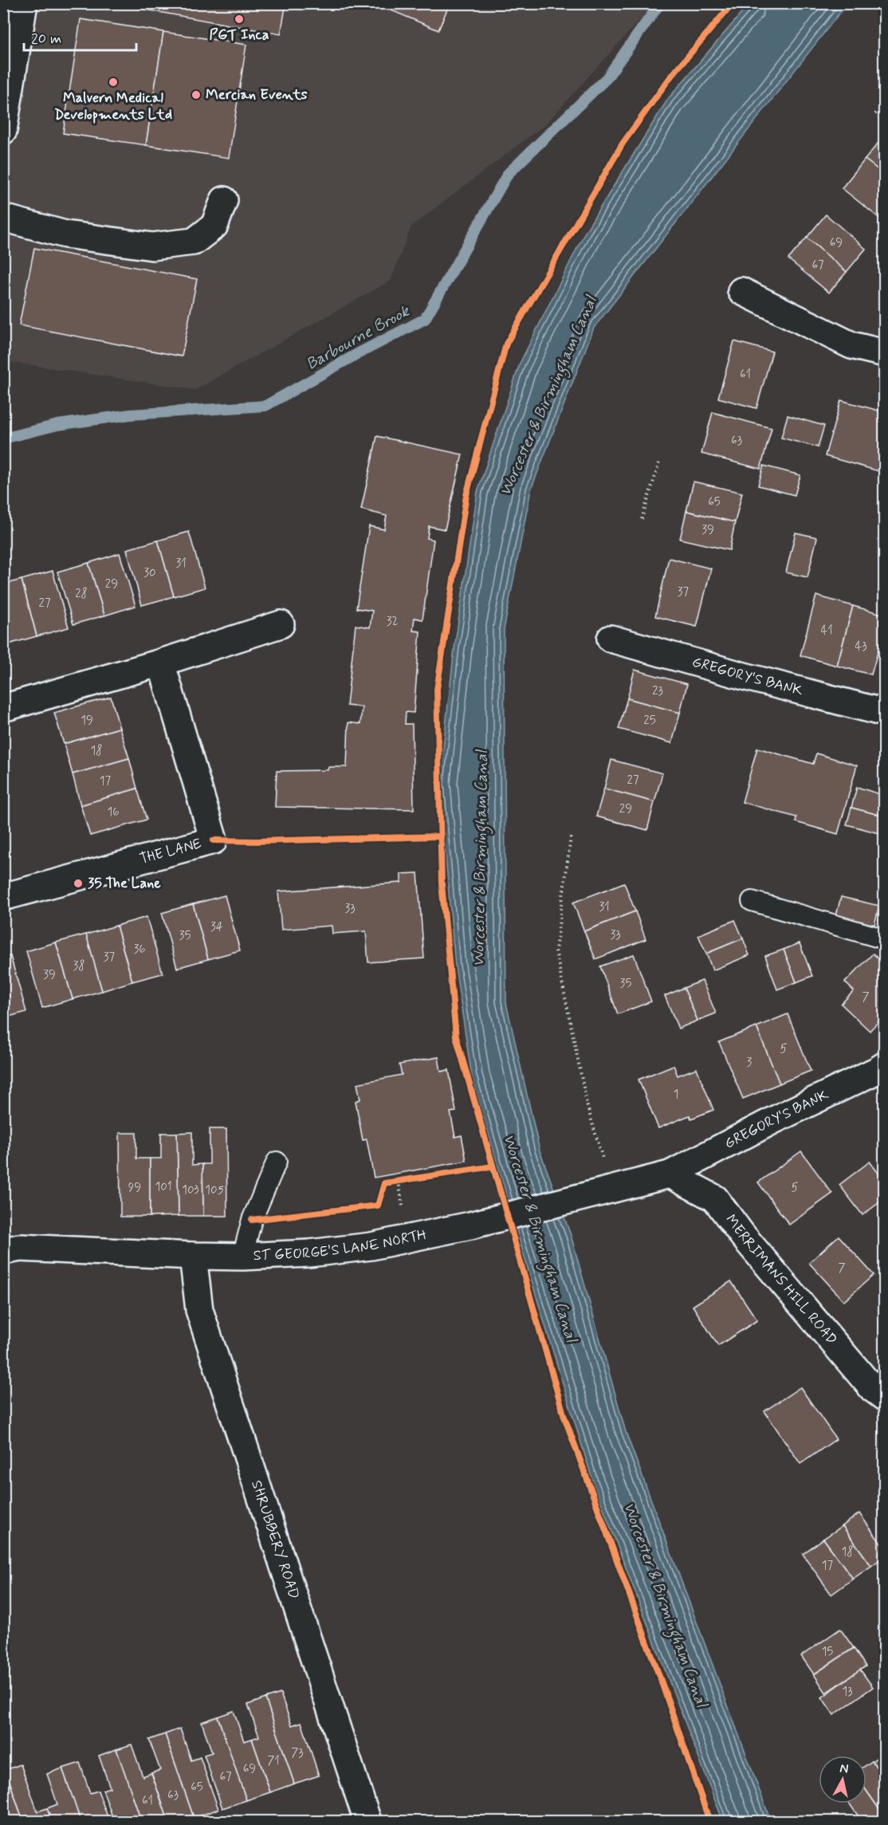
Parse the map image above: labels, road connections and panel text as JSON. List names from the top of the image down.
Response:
{
  "streets": {
    "street": [
      "GREGORY'S BANK",
      "THE LANE",
      "ST GEORGE'S LANE NORTH",
      "MERRIMANS HILL ROAD",
      "SHRUBBERY ROAD"
    ]
  },
  "crossings": [
    ["GREGORY'S BANK", "ST GEORGE'S LANE NORTH"],
    ["GREGORY'S BANK", "MERRIMANS HILL ROAD"],
    ["ST GEORGE'S LANE NORTH", "MERRIMANS HILL ROAD"],
    ["ST GEORGE'S LANE NORTH", "SHRUBBERY ROAD"]
  ],
  "water": ["Barbourne Brook", "Worcester & Birmingham Canal"],
  "places": [
    "PGT Inca",
    "Malvern Medical Developments Ltd",
    "Mercian Events",
    "35 The Lane"
  ],
  "house_numbers": [
    "69",
    "67",
    "61",
    "63",
    "65",
    "39",
    "31",
    "30",
    "29",
    "37",
    "28",
    "27",
    "32",
    "41",
    "43",
    "23",
    "19",
    "25",
    "18",
    "27",
    "17",
    "29",
    "16",
    "31",
    "33",
    "34",
    "33",
    "35",
    "36",
    "37",
    "38",
    "39",
    "35",
    "7",
    "5",
    "3",
    "1",
    "101",
    "99",
    "5",
    "103",
    "105",
    "7",
    "18",
    "17",
    "15",
    "13",
    "73",
    "71",
    "69",
    "67",
    "65",
    "63",
    "61"
  ],
  "scale_bar": "20 m",
  "north": "top"
}
